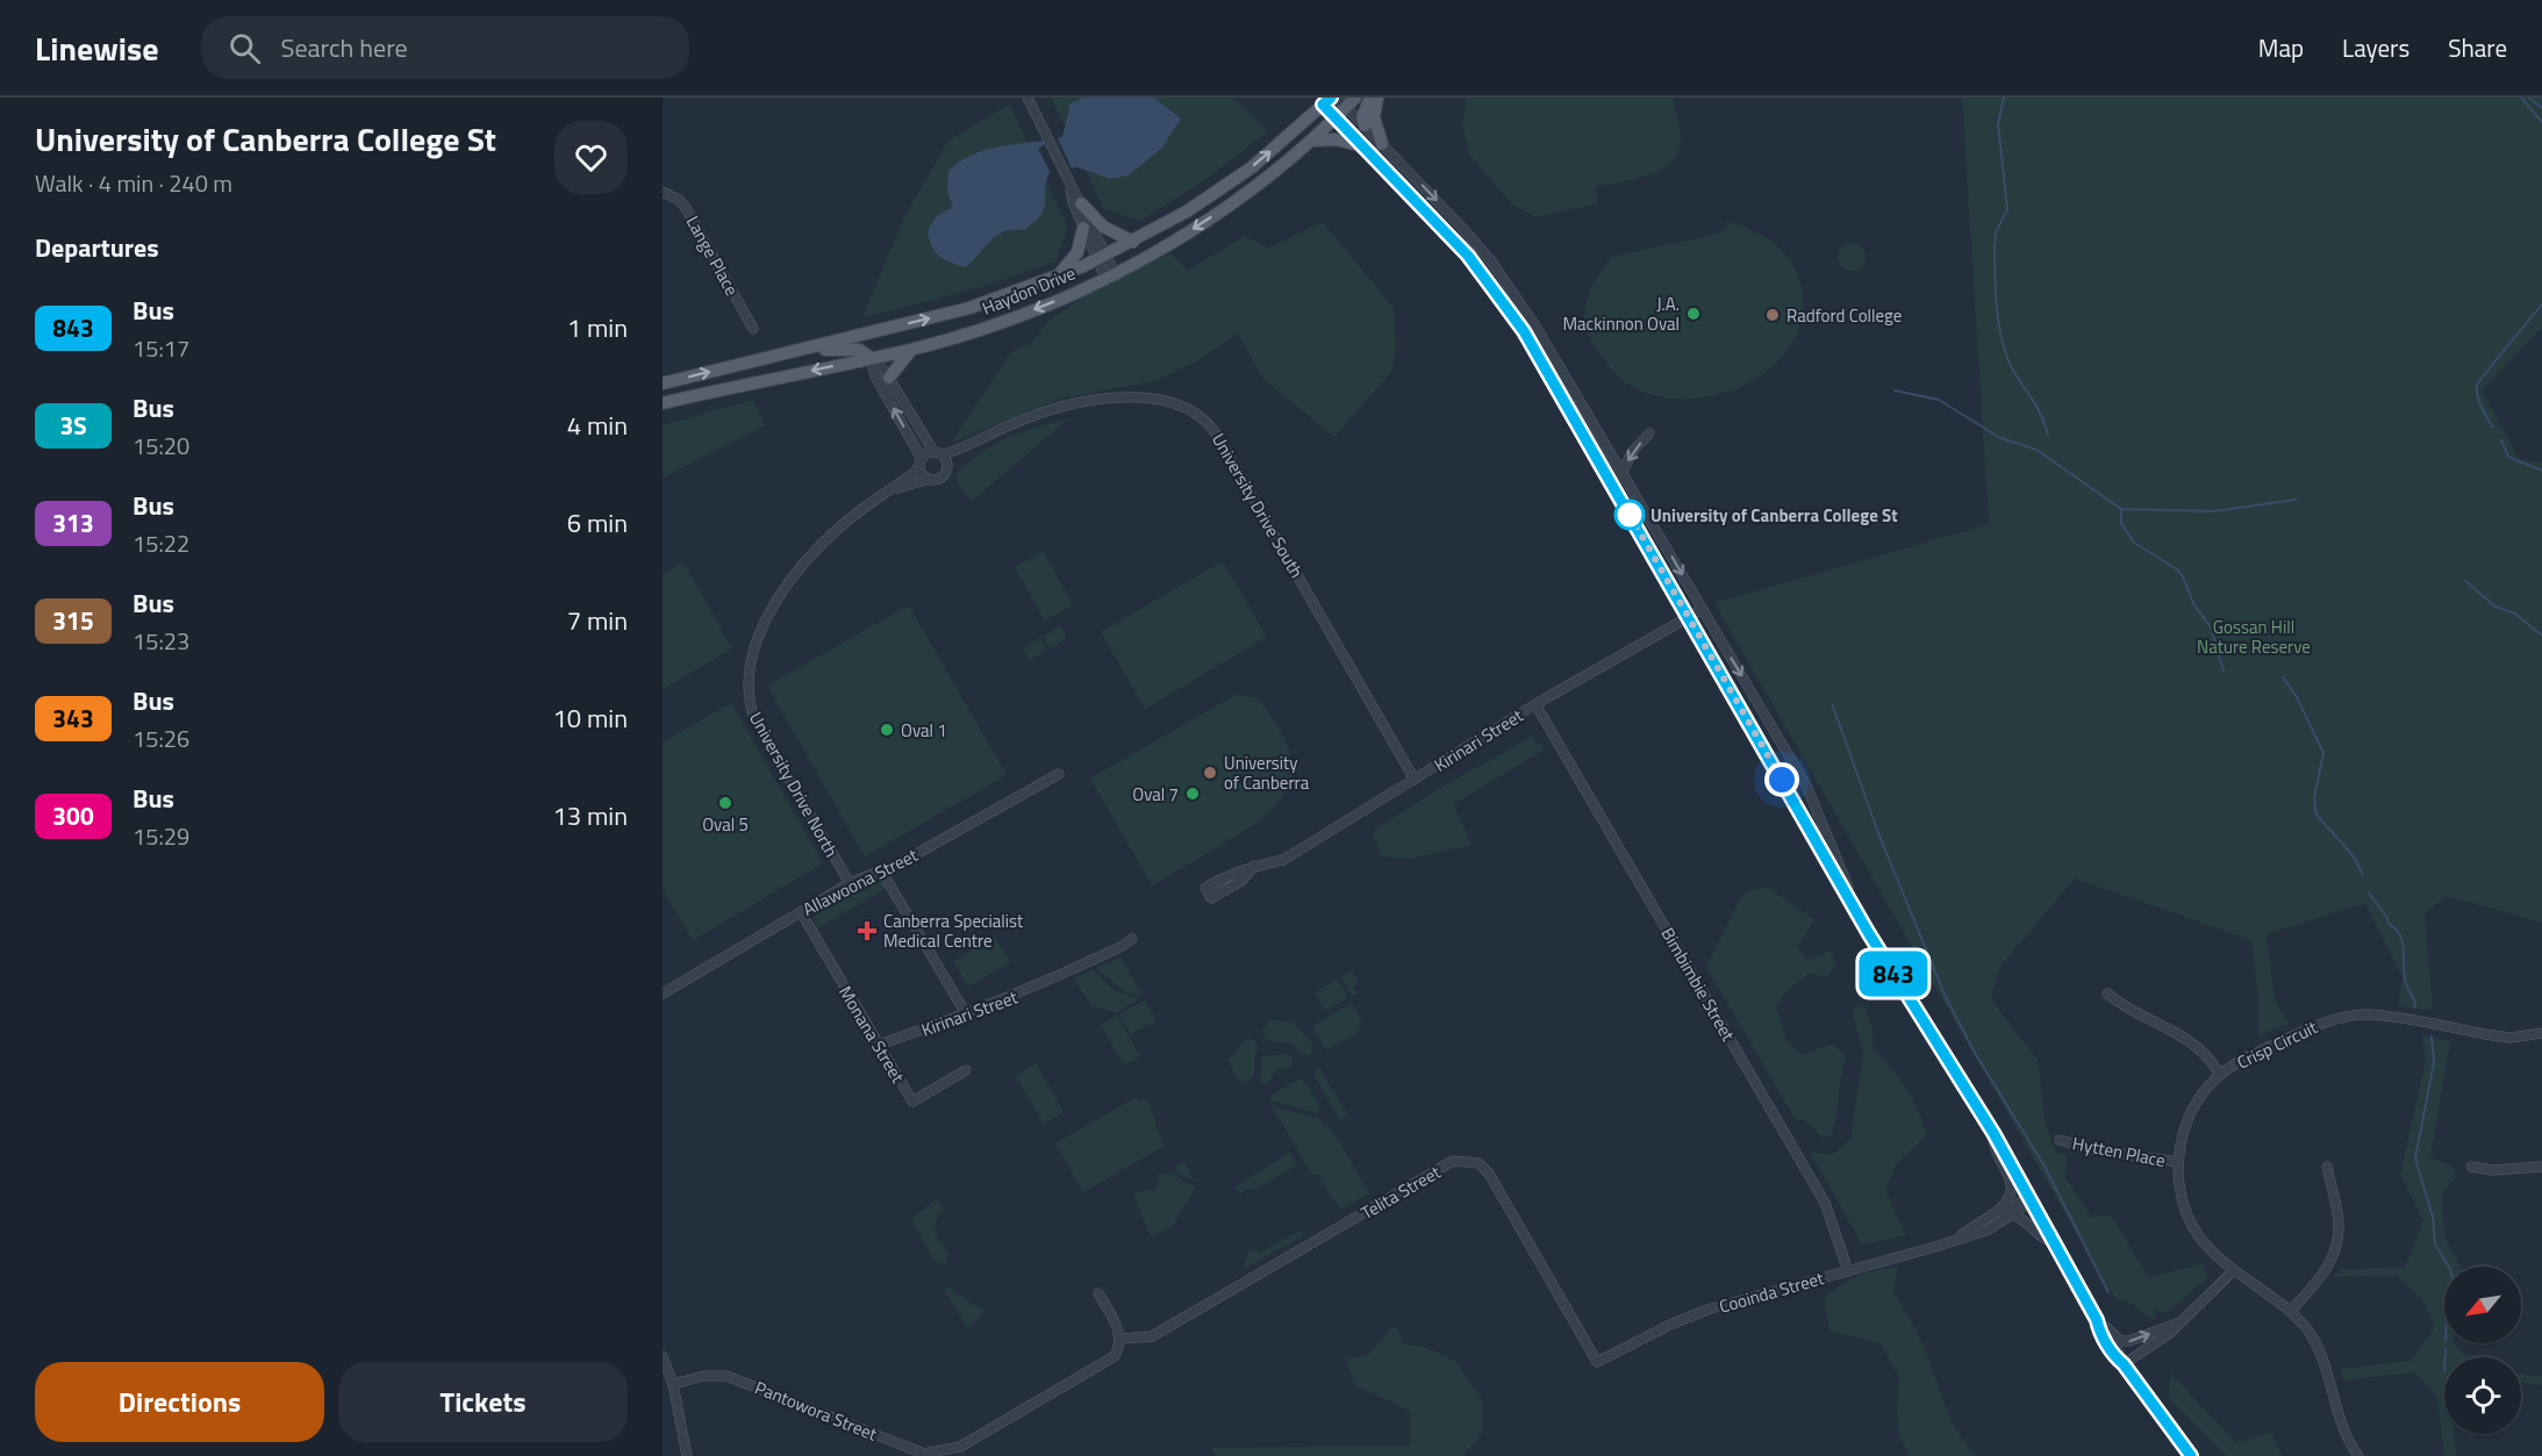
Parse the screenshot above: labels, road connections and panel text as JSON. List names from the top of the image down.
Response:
{
  "streets": {
    "main road": ["Haydon Drive"],
    "street": [
      "Lange Place",
      "University Drive South",
      "Kirinari Street",
      "University Drive North",
      "Allawoona Street",
      "Bimbimbie Street",
      "Monana Street",
      "Crisp Circuit",
      "Hytten Place",
      "Telita Street",
      "Cooinda Street",
      "Pantowora Street"
    ]
  },
  "crossings": [
    ["University Drive South", "Kirinari Street"],
    ["University Drive South", "University Drive North"],
    ["Kirinari Street", "Bimbimbie Street"],
    ["Kirinari Street", "Monana Street"],
    ["University Drive North", "Allawoona Street"],
    ["Allawoona Street", "Monana Street"],
    ["Bimbimbie Street", "Cooinda Street"],
    ["Crisp Circuit", "Hytten Place"],
    ["Telita Street", "Cooinda Street"],
    ["Telita Street", "Pantowora Street"]
  ],
  "parks": ["Gossan Hill Nature Reserve"],
  "places": {
    "other": [
      "J.A. Mackinnon Oval",
      "Radford College",
      "University of Canberra College St",
      "Oval 1",
      "University of Canberra",
      "Oval 7",
      "Oval 5"
    ],
    "health": ["Canberra Specialist Medical Centre"]
  },
  "lines": ["bus line 843"],
  "north": "bottom left",
  "page": {
    "header": "Linewise",
    "search": "Search here",
    "nav": ["Map", "Layers", "Share"],
    "heading": [
      ["University of Canberra College St", "Walk · 4 min · 240 m"],
      "Departures"
    ],
    "on_map": "843",
    "list": [
      {
        "mark": "843",
        "name": "Bus",
        "note": "15:17",
        "value": "1 min"
      },
      {
        "mark": "3S",
        "name": "Bus",
        "note": "15:20",
        "value": "4 min"
      },
      {
        "mark": "313",
        "name": "Bus",
        "note": "15:22",
        "value": "6 min"
      },
      {
        "mark": "315",
        "name": "Bus",
        "note": "15:23",
        "value": "7 min"
      },
      {
        "mark": "343",
        "name": "Bus",
        "note": "15:26",
        "value": "10 min"
      },
      {
        "mark": "300",
        "name": "Bus",
        "note": "15:29",
        "value": "13 min"
      }
    ],
    "buttons": ["Directions", "Tickets"]
  }
}
